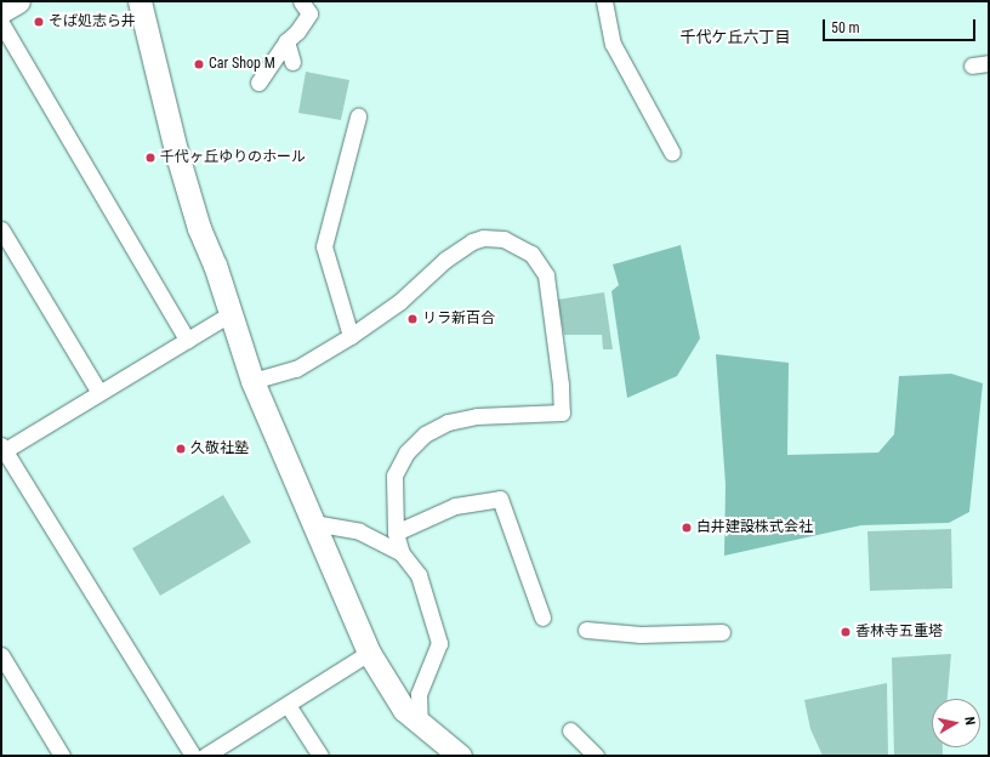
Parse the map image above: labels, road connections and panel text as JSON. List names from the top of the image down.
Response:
{
  "districts": ["千代ケ丘六丁目"],
  "places": [
    "そば処志ら井",
    "Car Shop M",
    "千代ヶ丘ゆりのホール",
    "リラ新百合",
    "久敬社塾",
    "白井建設株式会社",
    "香林寺五重塔"
  ],
  "scale_bar": "50 m",
  "north": "right"
}
